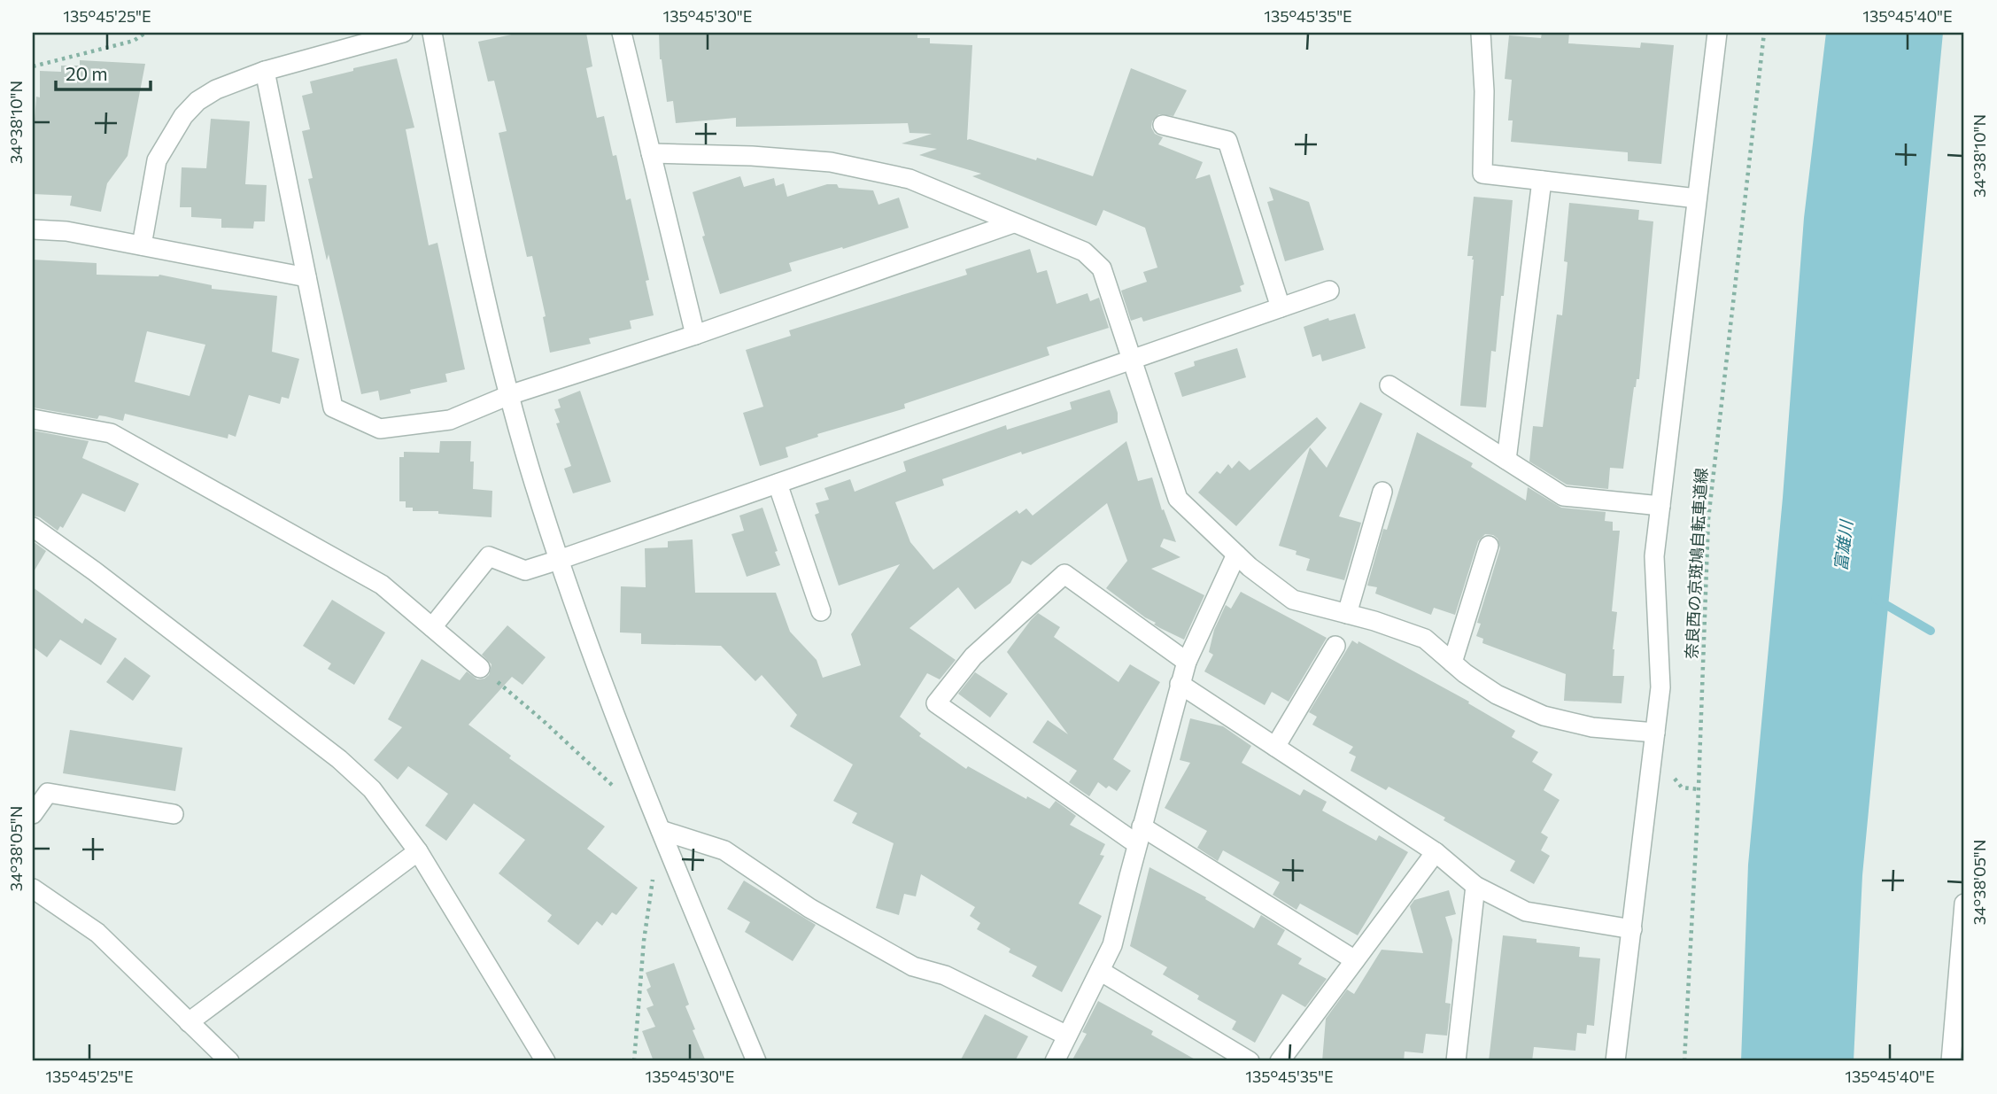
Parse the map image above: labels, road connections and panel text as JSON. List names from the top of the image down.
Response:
{
  "streets": {
    "path": ["奈良西の京斑鳩自転車道線"]
  },
  "water": ["富雄川"],
  "scale_bar": "20 m",
  "coordinates": [
    "135°45'25\"E",
    "135°45'30\"E",
    "135°45'35\"E",
    "135°45'40\"E",
    "34°38'10\"N",
    "34°38'05\"N"
  ]
}
